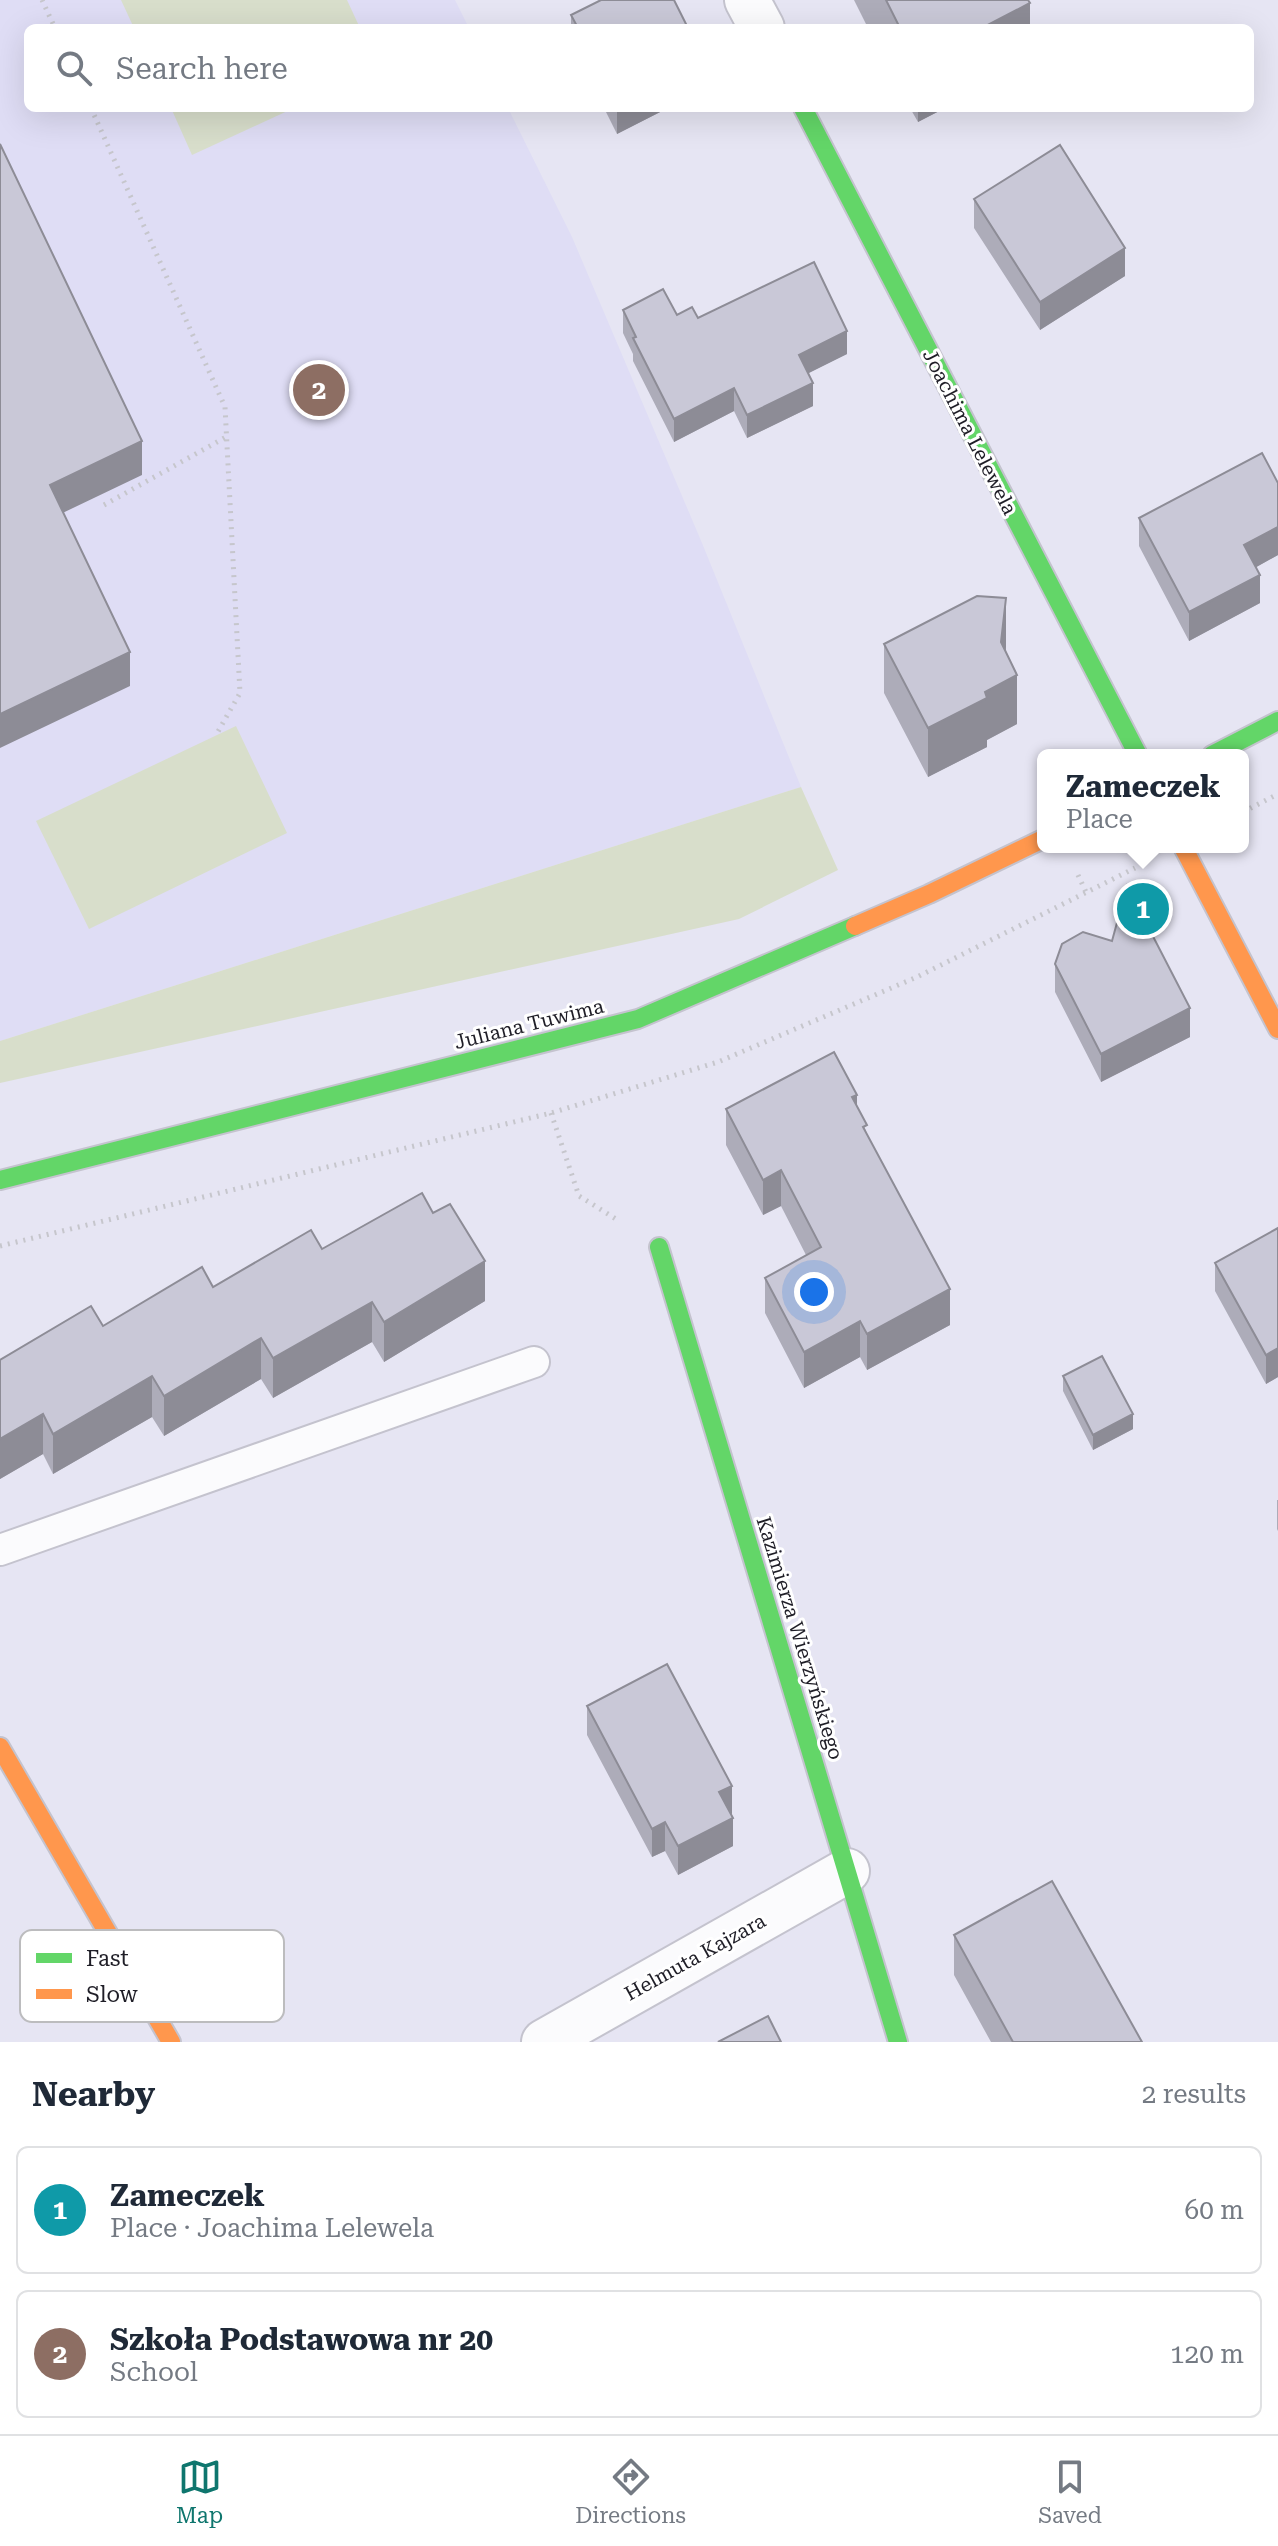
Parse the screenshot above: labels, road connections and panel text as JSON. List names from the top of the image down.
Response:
{
  "streets": {
    "street": [
      "Joachima Lelewela",
      "Juliana Tuwima",
      "Kazimierza Wierzyńskiego",
      "Helmuta Kajzara"
    ]
  },
  "crossings": [
    ["Kazimierza Wierzyńskiego", "Helmuta Kajzara"]
  ],
  "legend": ["Fast", "Slow"],
  "page": {
    "search": "Search here",
    "pins": ["2", "1"],
    "popup": ["Zameczek", "Place"],
    "heading": ["Nearby", "2 results"],
    "list": [
      {
        "mark": "1",
        "name": "Zameczek",
        "note": "Place · Joachima Lelewela",
        "value": "60 m"
      },
      {
        "mark": "2",
        "name": "Szkoła Podstawowa nr 20",
        "note": "School",
        "value": "120 m"
      }
    ],
    "nav": ["Map", "Directions", "Saved"]
  }
}
